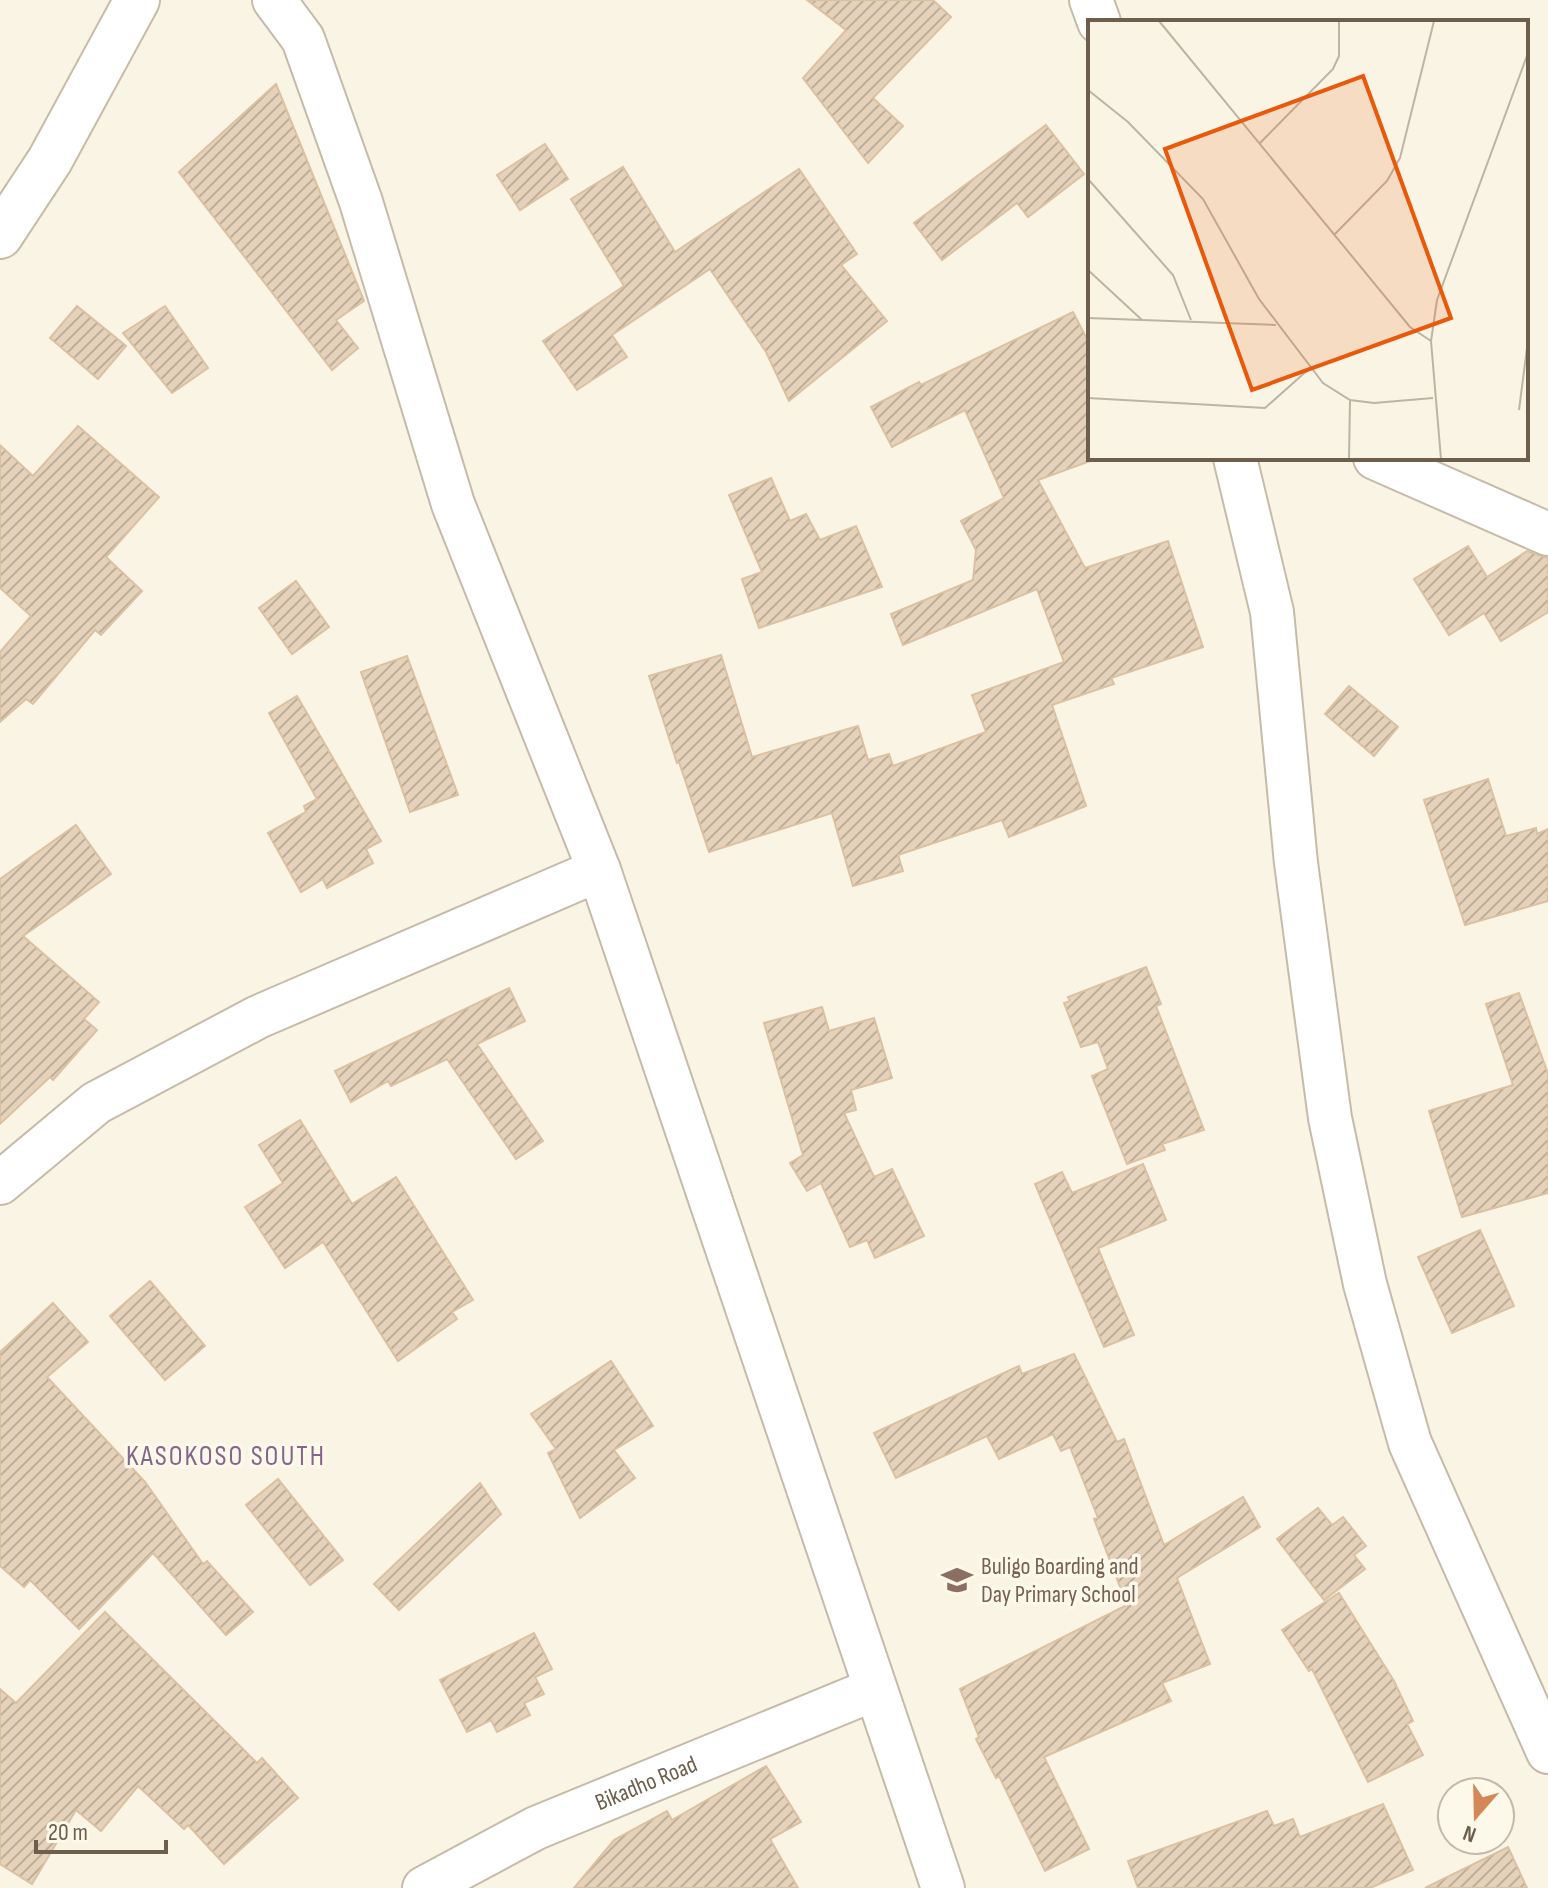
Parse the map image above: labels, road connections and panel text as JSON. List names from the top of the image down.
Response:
{
  "streets": {
    "street": ["Bikadho Road"]
  },
  "districts": ["KASOKOSO SOUTH"],
  "places": {
    "school or university": ["Buligo Boarding and Day Primary School"]
  },
  "scale_bar": "20 m",
  "north": "bottom"
}
